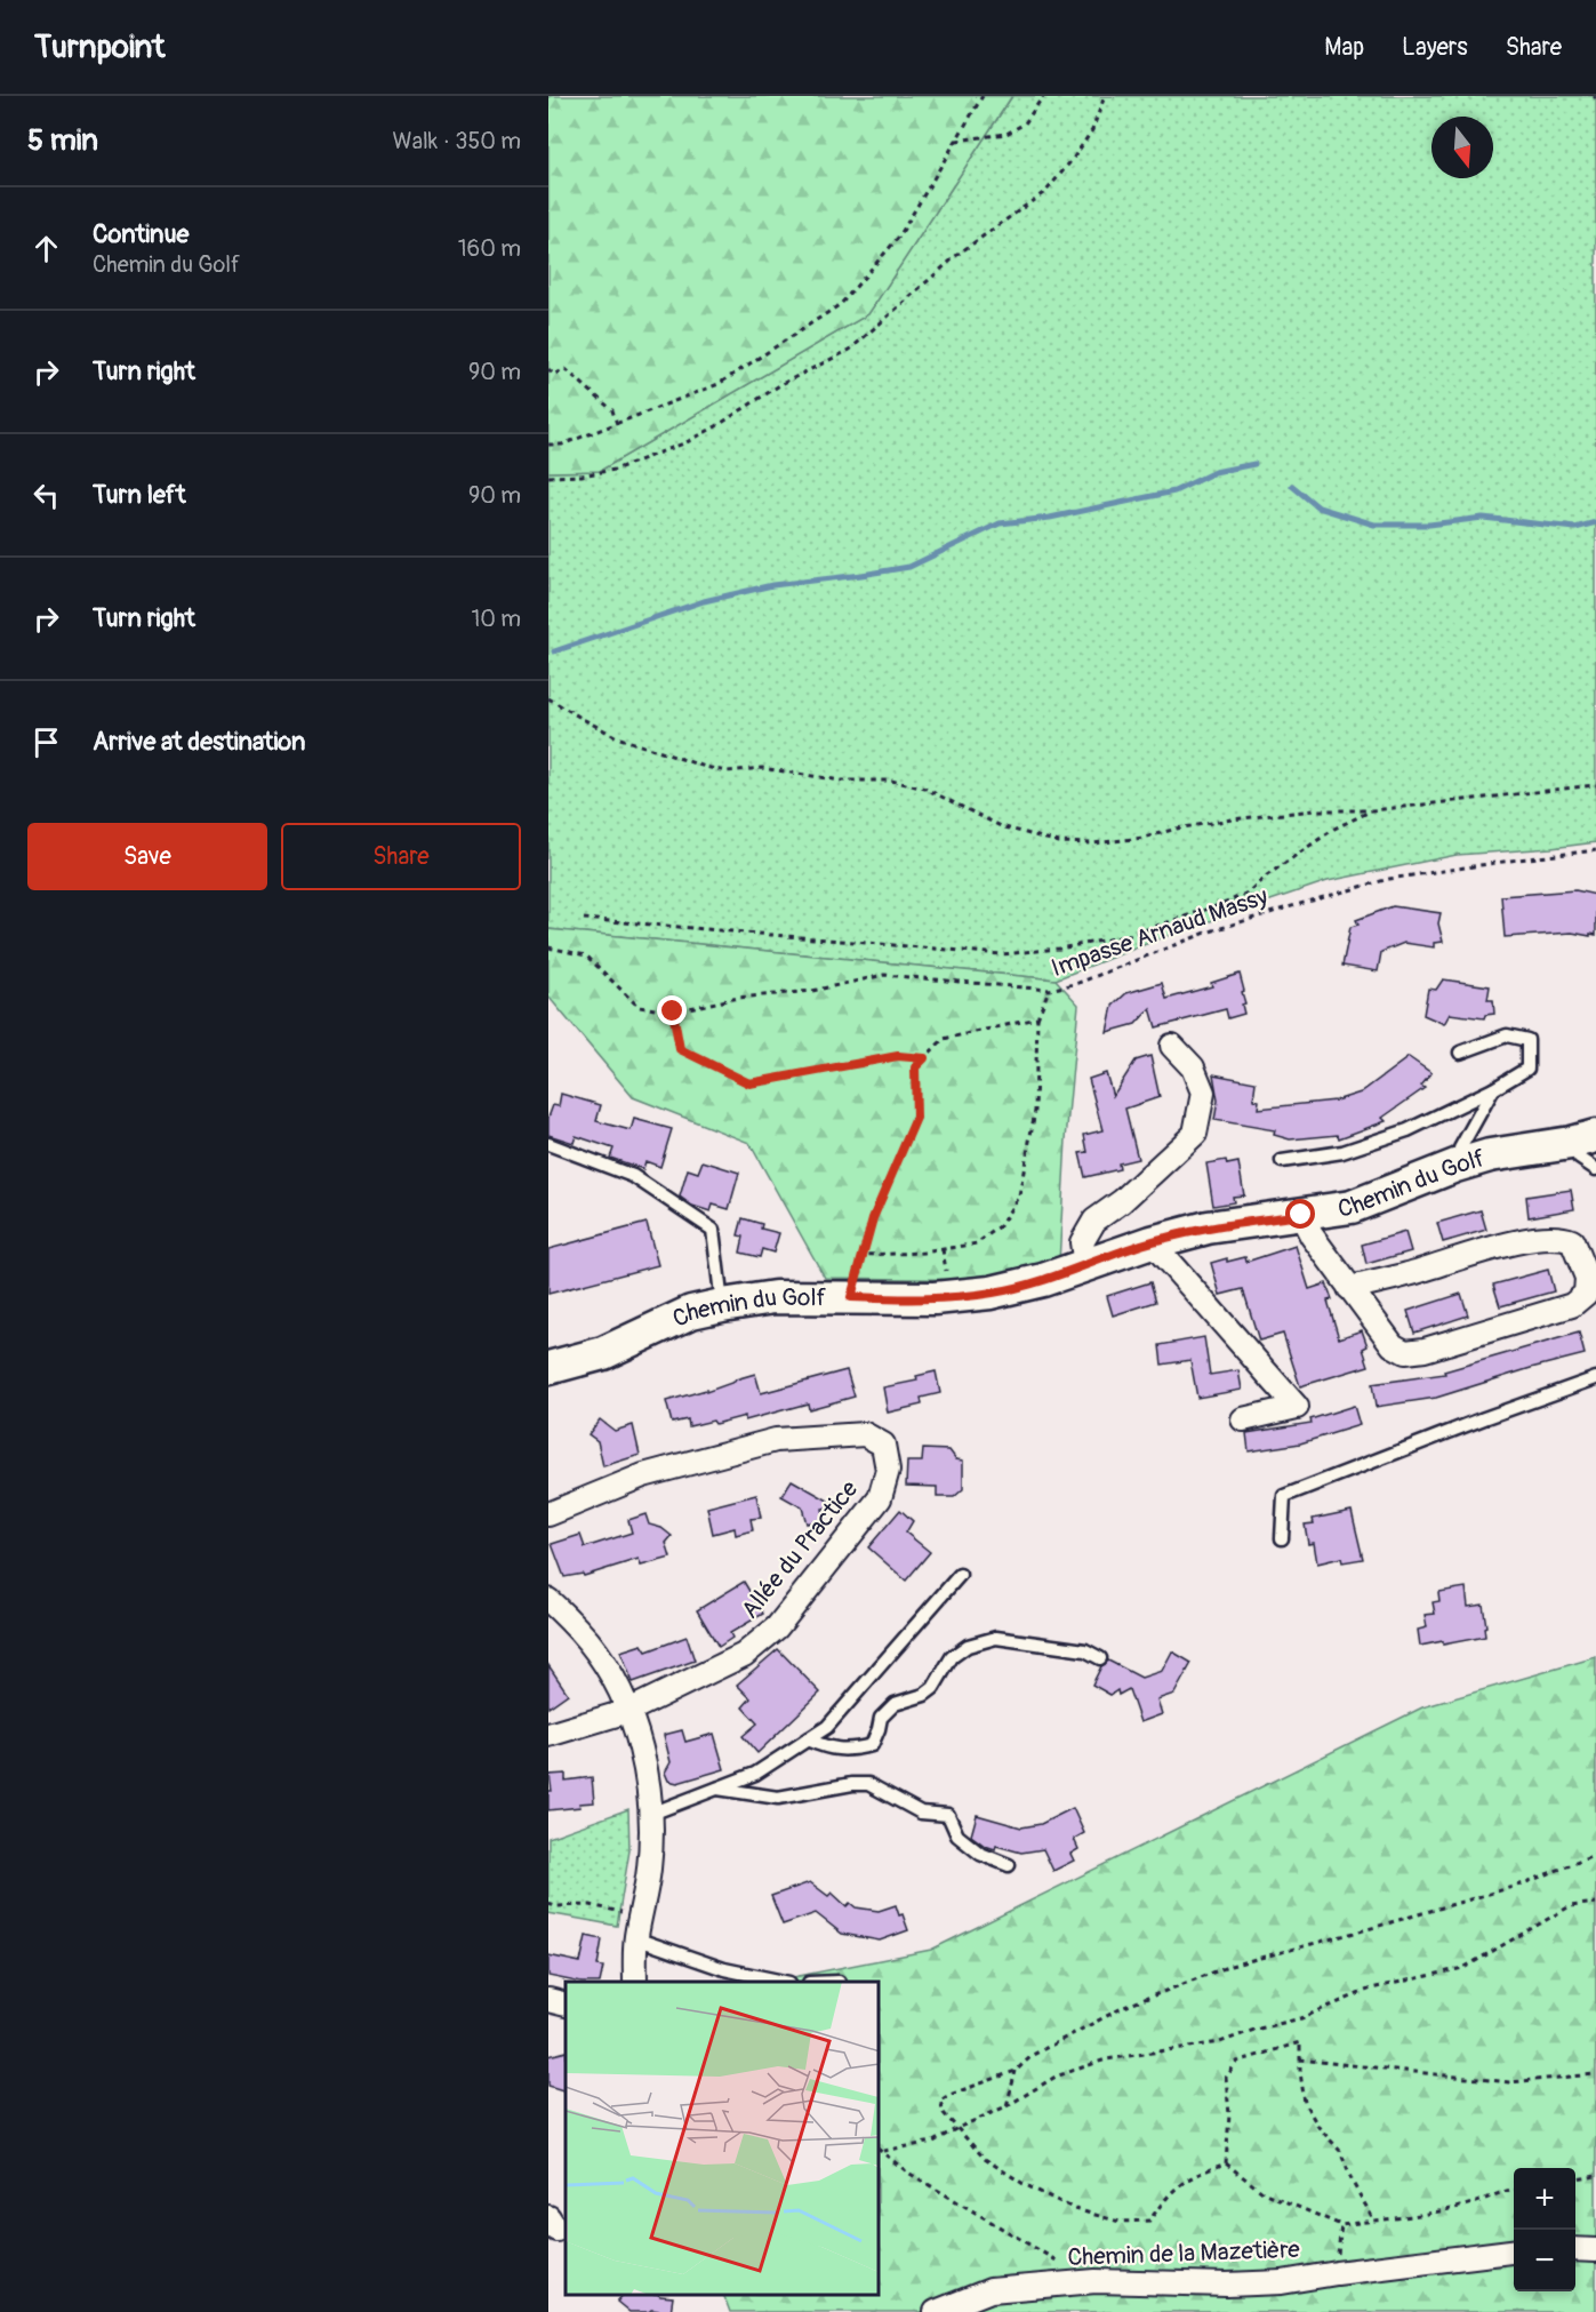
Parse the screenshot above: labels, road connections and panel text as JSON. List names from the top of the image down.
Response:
{
  "streets": {
    "street": ["Chemin du Golf", "Allée du Practice", "Chemin de la Mazetière"],
    "path": ["Impasse Arnaud Massy"]
  },
  "north": "bottom",
  "page": {
    "header": "Turnpoint",
    "nav": ["Map", "Layers", "Share"],
    "heading": ["5 min", "Walk · 350 m"],
    "list": [
      ["Continue", "Chemin du Golf", "160 m"],
      ["Turn right", "90 m"],
      ["Turn left", "90 m"],
      ["Turn right", "10 m"],
      "Arrive at destination"
    ],
    "buttons": ["Save", "Share"],
    "map_buttons": ["+", "−"]
  }
}
